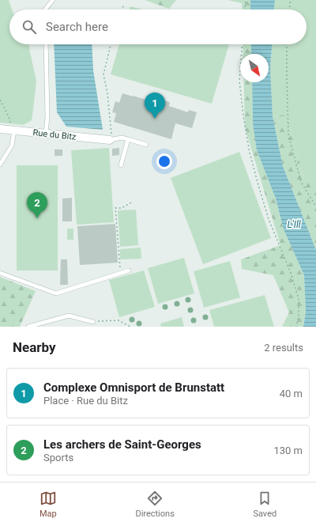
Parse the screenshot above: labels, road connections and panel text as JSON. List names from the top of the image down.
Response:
{
  "streets": {
    "street": ["Rue du Bitz"]
  },
  "water": ["L'Ill"],
  "north": "bottom right",
  "page": {
    "search": "Search here",
    "pins": ["1", "2"],
    "heading": ["Nearby", "2 results"],
    "list": [
      {
        "mark": "1",
        "name": "Complexe Omnisport de Brunstatt",
        "note": "Place · Rue du Bitz",
        "value": "40 m"
      },
      {
        "mark": "2",
        "name": "Les archers de Saint-Georges",
        "note": "Sports",
        "value": "130 m"
      }
    ],
    "nav": ["Map", "Directions", "Saved"]
  }
}
